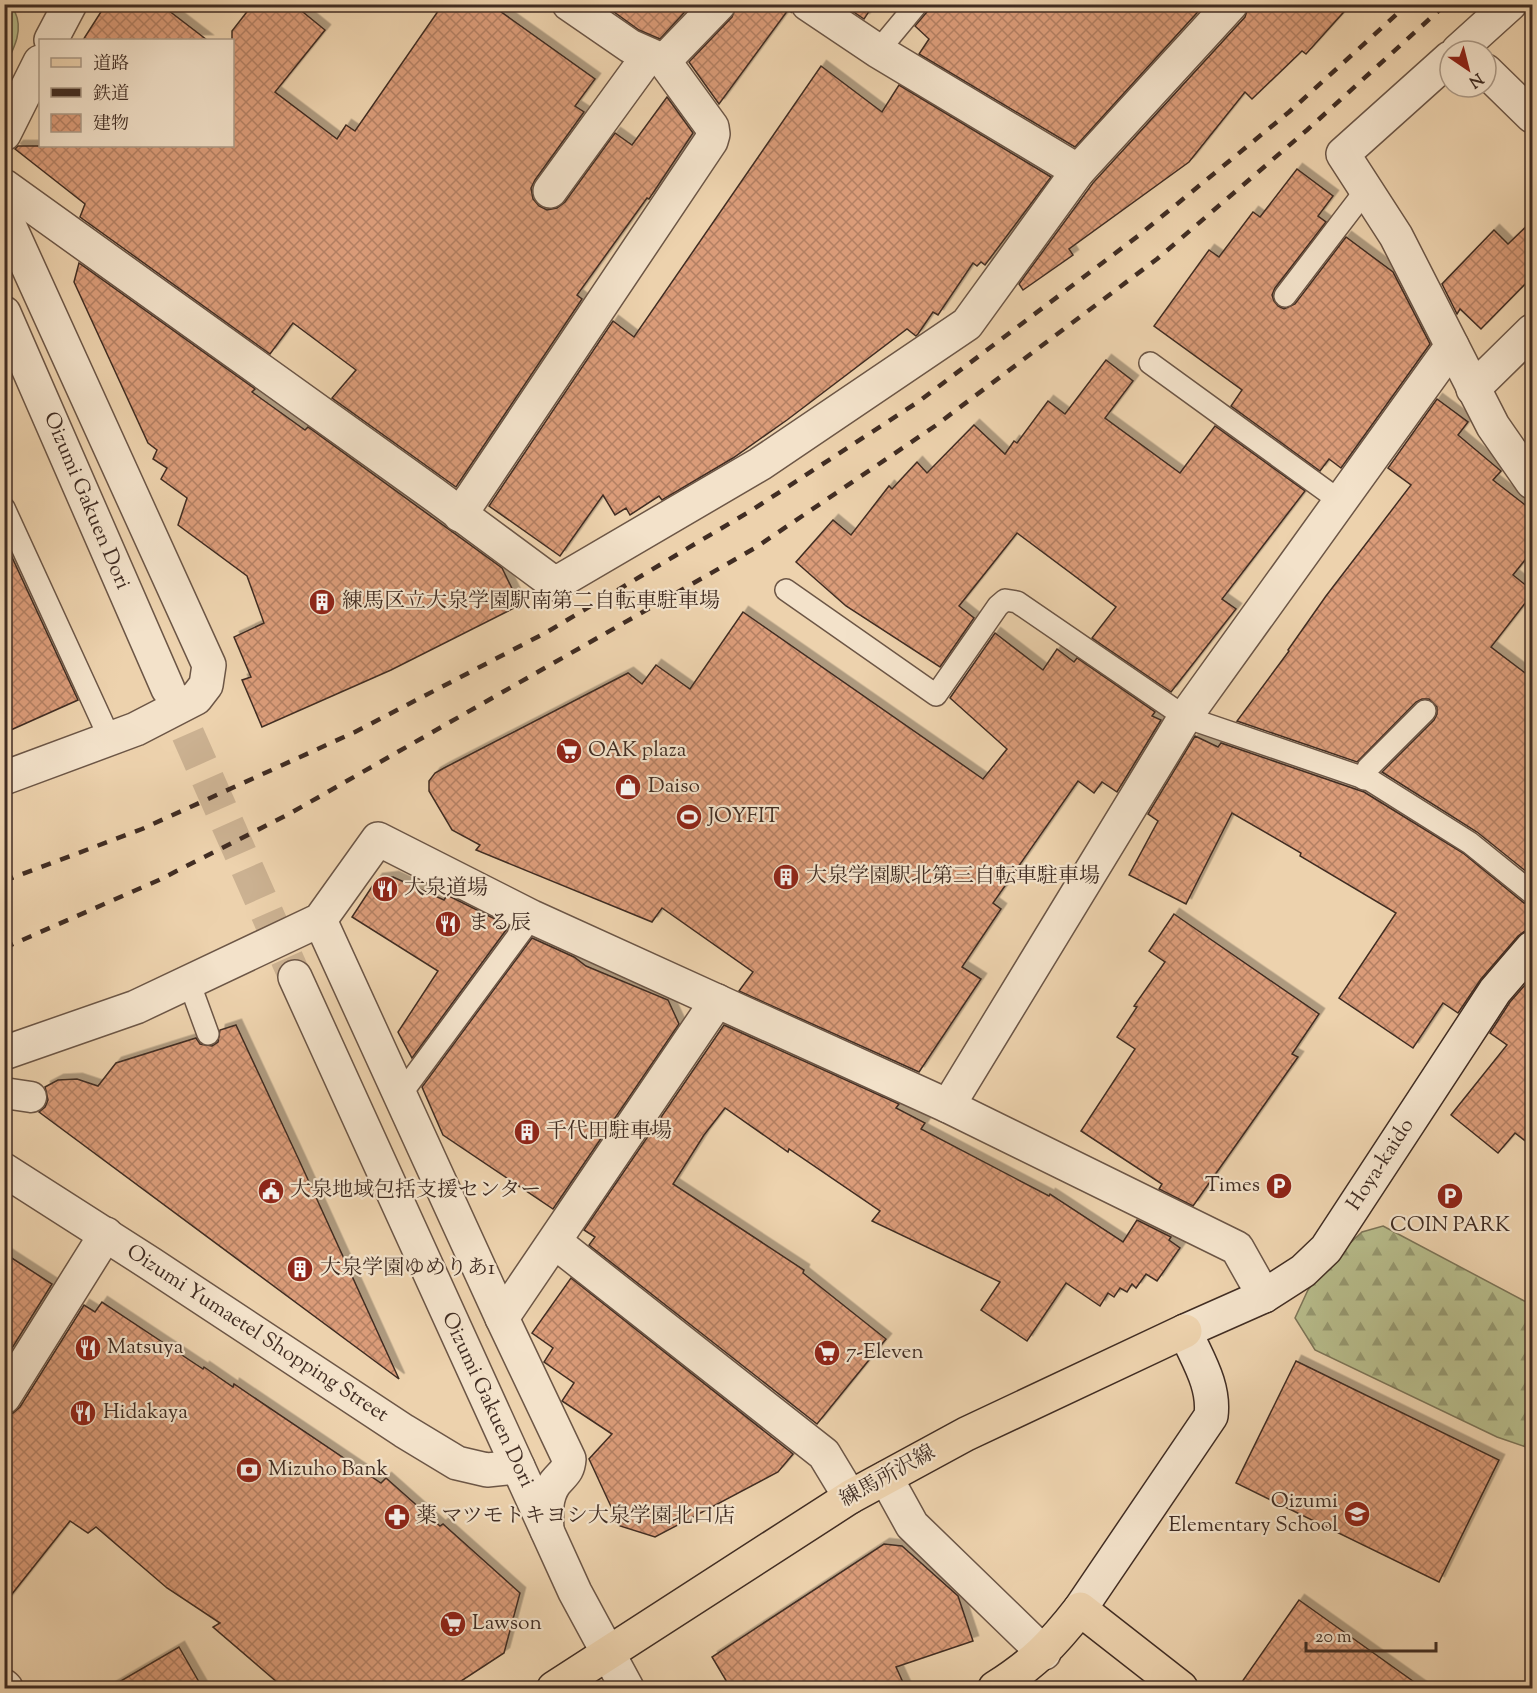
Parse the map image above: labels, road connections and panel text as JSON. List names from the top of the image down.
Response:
{
  "streets": {
    "main road": ["練馬所沢線"],
    "street": ["Oizumi Gakuen Dori", "Hoya-kaido", "Oizumi Yumaetel Shopping Street"]
  },
  "crossings": [
    ["Oizumi Gakuen Dori", "Oizumi Yumaetel Shopping Street"],
    ["Oizumi Gakuen Dori", "練馬所沢線"],
    ["Hoya-kaido", "練馬所沢線"]
  ],
  "places": {
    "building": [
      "練馬区立大泉学園駅南第二自転車駐車場",
      "大泉学園駅北第三自転車駐車場",
      "千代田駐車場",
      "大泉学園ゆめりあ1"
    ],
    "supermarket": ["OAK plaza", "7-Eleven", "Lawson"],
    "shop": ["Daiso"],
    "sports": ["JOYFIT"],
    "restaurant": [
      "大泉道場",
      "まる辰",
      "Matsuya",
      "Hidakaya"
    ],
    "parking": ["Times", "COIN PARK"],
    "public building": ["大泉地域包括支援センター"],
    "bank": ["Mizuho Bank"],
    "school or university": ["Oizumi Elementary School"],
    "pharmacy": ["薬 マツモトキヨシ大泉学園北口店"]
  },
  "legend": ["道路", "鉄道", "建物"],
  "scale_bar": "20 m",
  "north": "bottom right"
}
